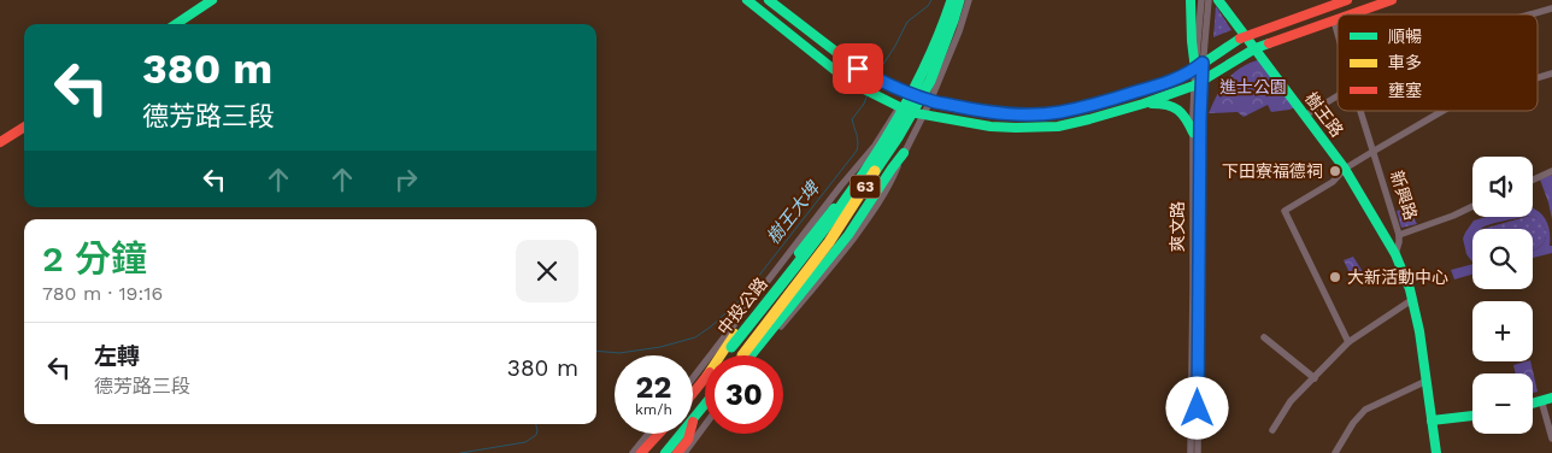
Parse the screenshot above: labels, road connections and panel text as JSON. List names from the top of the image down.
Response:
{
  "streets": {
    "main road": ["樹王路", "63", "中投公路"],
    "street": ["新興路", "爽文路"]
  },
  "crossings": [
    ["樹王路", "新興路"]
  ],
  "water": ["樹王大埤"],
  "parks": ["進士公園"],
  "places": ["下田寮福德祠", "大新活動中心"],
  "legend": ["順暢", "車多", "壅塞"],
  "page": {
    "turn": ["380 m", "德芳路三段"],
    "map_buttons": ["+", "−"],
    "heading": ["2 分鐘", "780 m · 19:16"],
    "list": [
      {
        "name": "左轉",
        "note": "德芳路三段",
        "value": "380 m"
      }
    ],
    "speed": "22 km/h",
    "limit": "30"
  }
}
